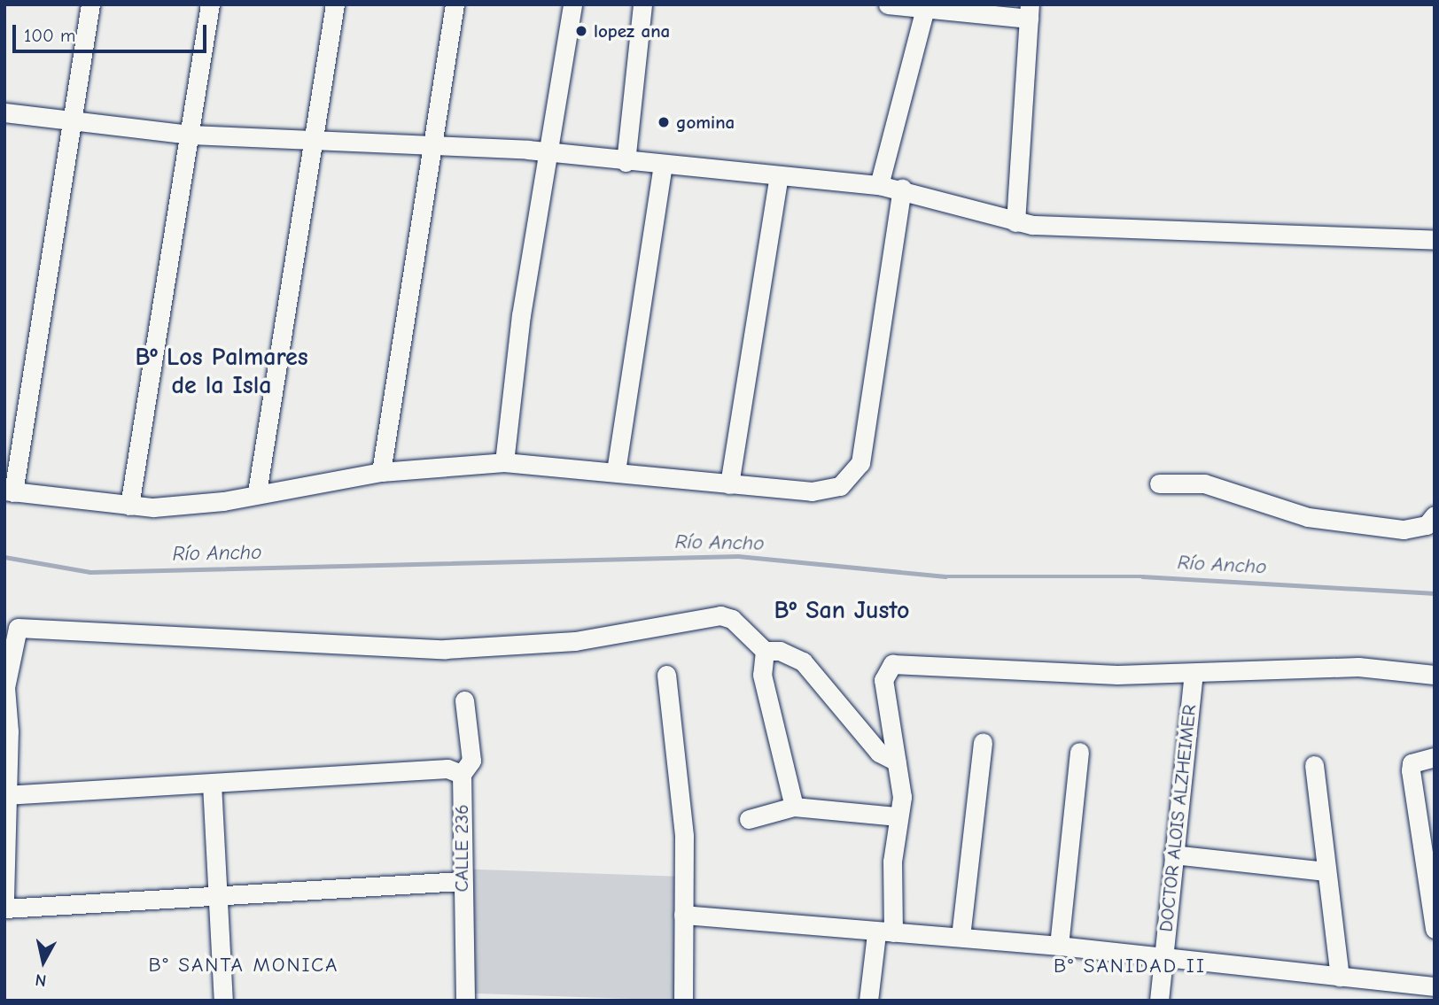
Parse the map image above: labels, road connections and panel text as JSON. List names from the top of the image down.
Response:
{
  "streets": {
    "street": ["DOCTOR ALOIS ALZHEIMER", "CALLE 236"]
  },
  "districts": [
    "Bº Los Palmares de la Isla",
    "Bº San Justo",
    "B° SANTA MONICA",
    "B° SANIDAD II"
  ],
  "water": ["Río Ancho"],
  "places": ["lopez ana", "gomina"],
  "scale_bar": "100 m",
  "north": "bottom"
}
